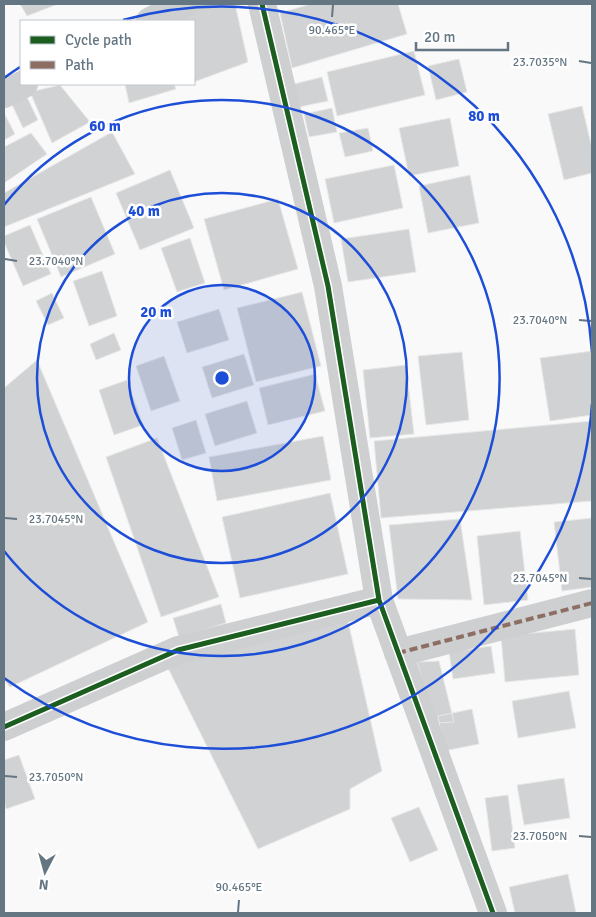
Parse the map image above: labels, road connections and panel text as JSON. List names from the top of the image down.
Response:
{
  "legend": ["Cycle path", "Path"],
  "scale_bar": "20 m",
  "north": "bottom",
  "coordinates": [
    "90.465°E",
    "23.7035°N",
    "23.7040°N",
    "23.7045°N",
    "23.7050°N"
  ],
  "rings": [
    "80 m",
    "60 m",
    "40 m",
    "20 m"
  ]
}
